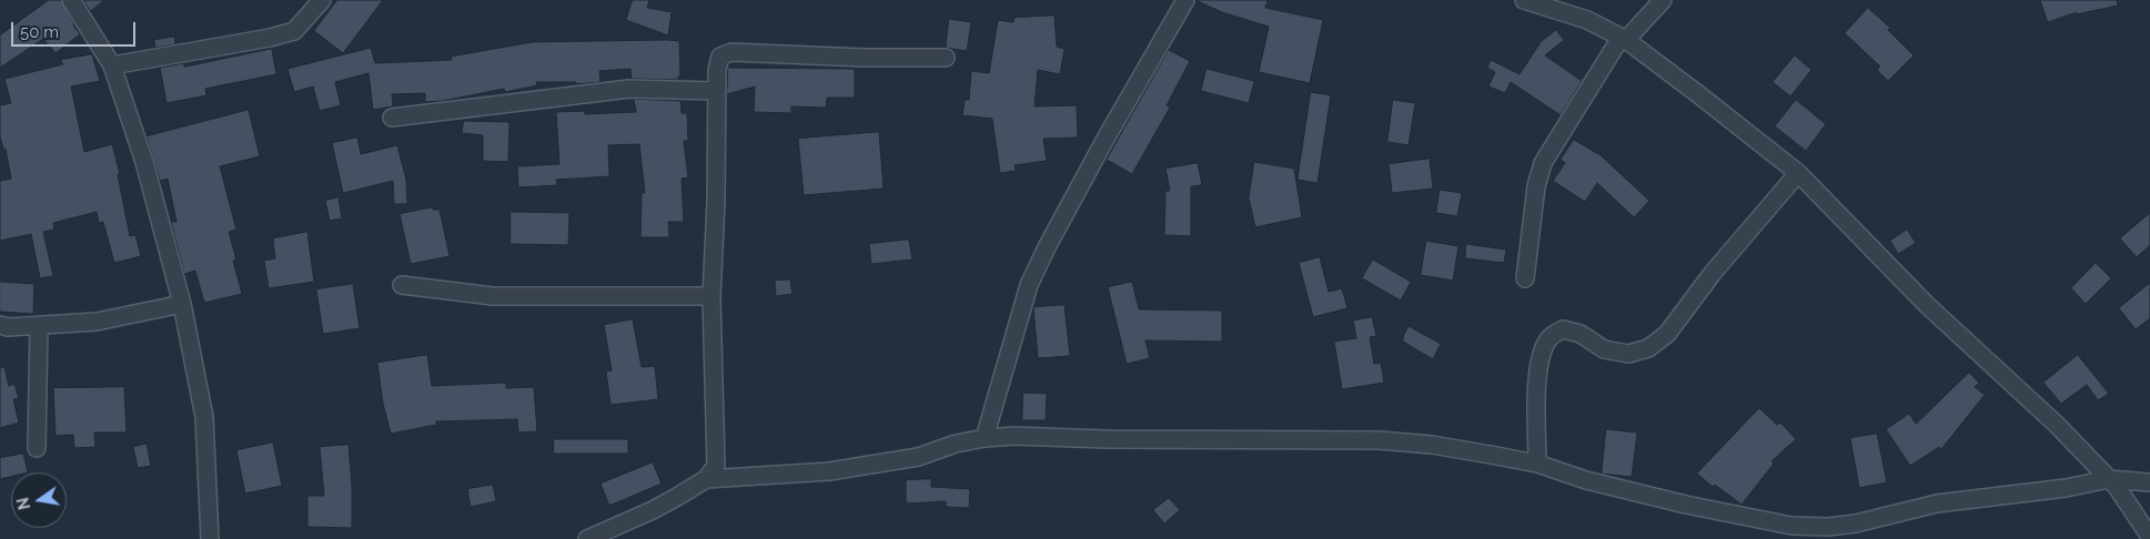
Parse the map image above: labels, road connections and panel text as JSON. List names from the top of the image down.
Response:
{
  "scale_bar": "50 m",
  "north": "left"
}
